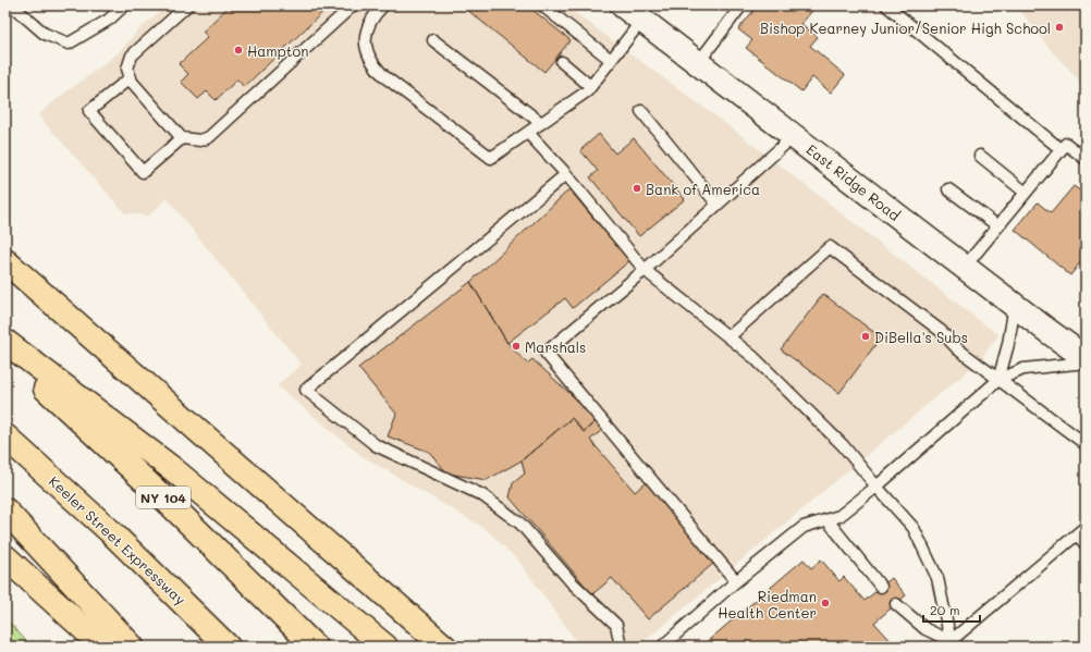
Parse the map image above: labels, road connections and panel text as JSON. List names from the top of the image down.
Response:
{
  "streets": {
    "main road": ["East Ridge Road", "NY 104", "Keeler Street Expressway"]
  },
  "places": [
    "Bishop Kearney Junior/Senior High School",
    "Hampton",
    "Bank of America",
    "DiBella's Subs",
    "Marshals",
    "Riedman Health Center"
  ],
  "scale_bar": "20 m"
}
